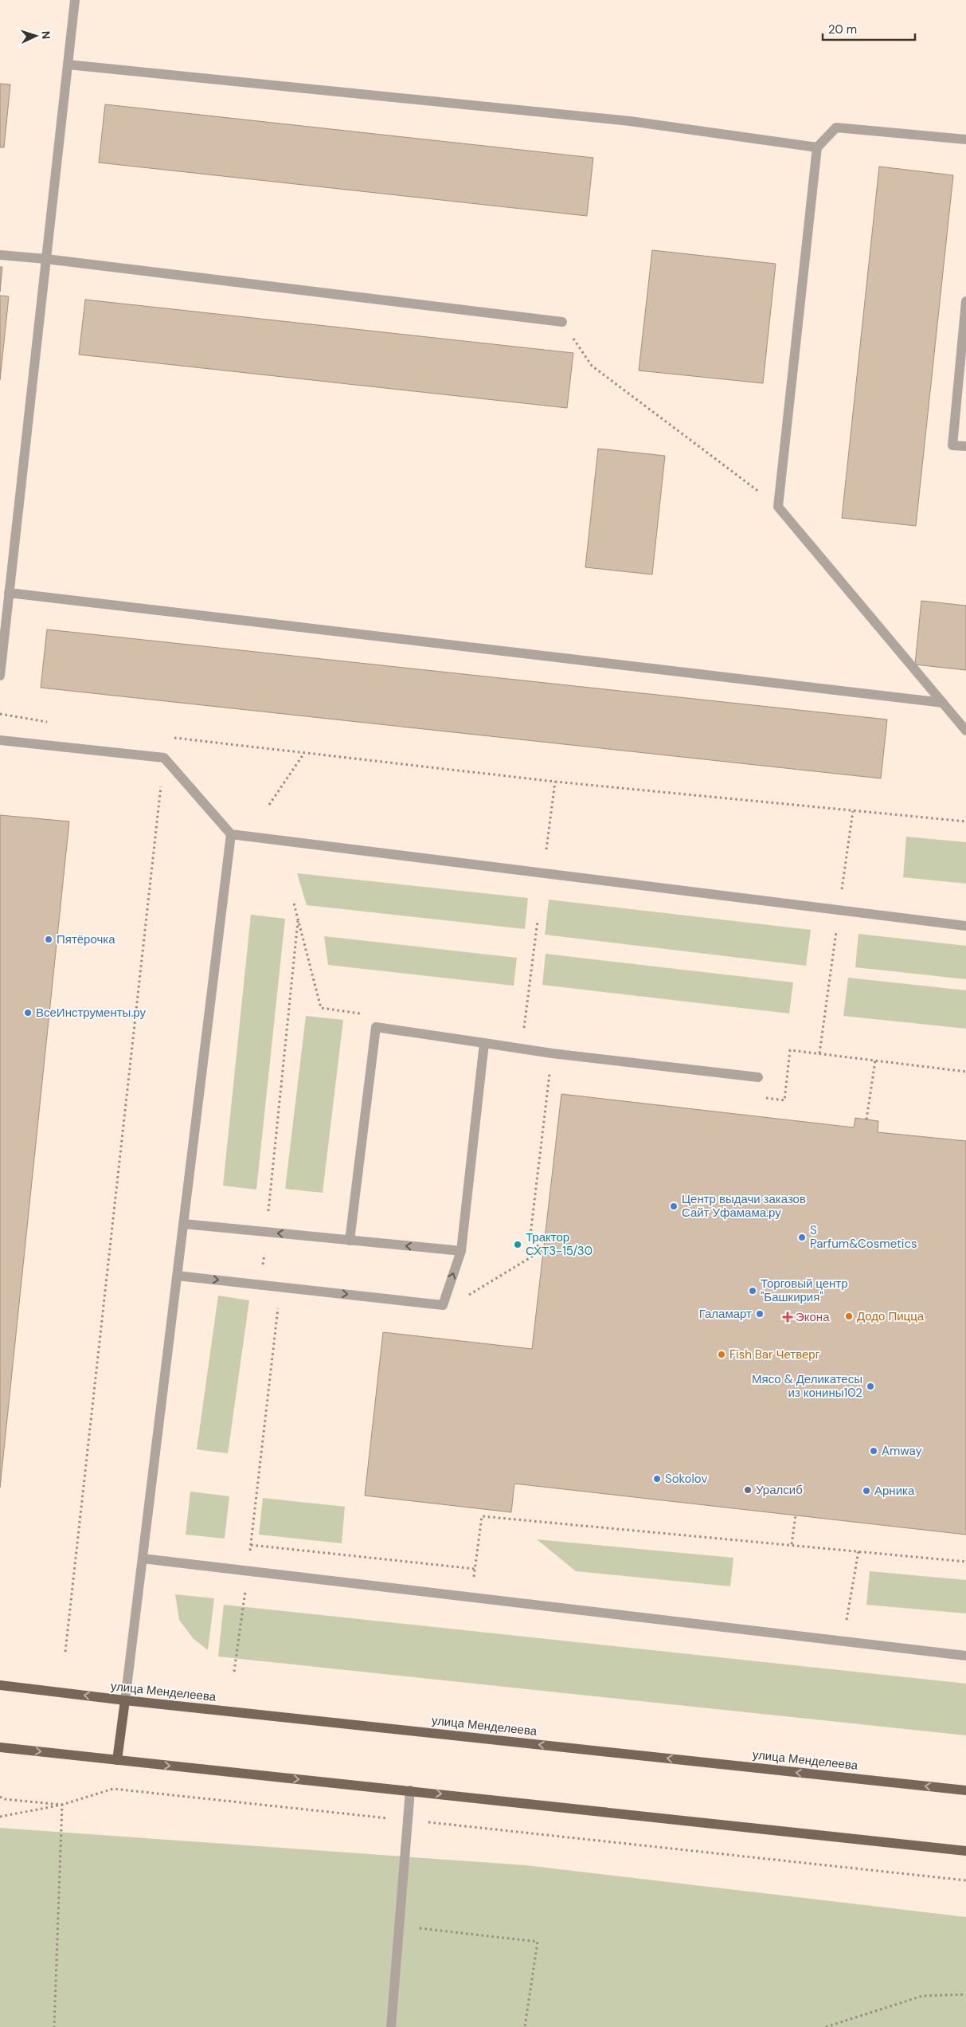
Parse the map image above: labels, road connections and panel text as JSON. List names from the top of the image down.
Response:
{
  "streets": {
    "main road": ["улица Менделеева"]
  },
  "places": {
    "other": [
      "Пятёрочка",
      "ВсеИнструменты.ру",
      "Центр выдачи заказов Сайт Уфамама.ру",
      "S Parfum&Cosmetics",
      "Трактор СХТ3-15/30",
      "Торговый центр \"Башкирия\"",
      "Галамарт",
      "Додо Пицца",
      "Fish Bar Четверг",
      "Мясо & Деликатесы из конины102",
      "Amway",
      "Sokolov",
      "Уралсиб",
      "Арника"
    ],
    "health": ["Экона"]
  },
  "scale_bar": "20 m",
  "north": "right"
}
